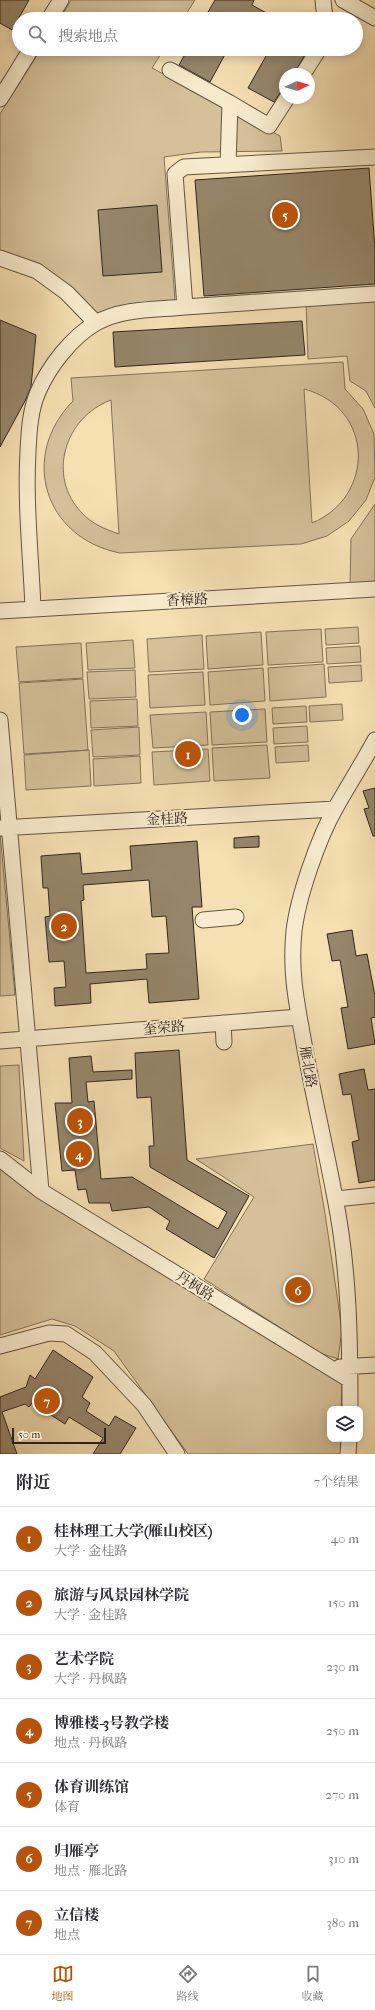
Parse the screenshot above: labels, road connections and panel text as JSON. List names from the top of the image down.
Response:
{
  "streets": {
    "street": [
      "香樟路",
      "金桂路",
      "奎荣路",
      "雁北路",
      "丹枫路"
    ]
  },
  "crossings": [
    ["金桂路", "雁北路"],
    ["奎荣路", "雁北路"],
    ["雁北路", "丹枫路"]
  ],
  "scale_bar": "50 m",
  "north": "right",
  "page": {
    "search": "搜索地点",
    "pins": [
      "5",
      "1",
      "2",
      "3",
      "4",
      "6",
      "7"
    ],
    "scale": "50 m",
    "heading": ["附近", "7个结果"],
    "list": [
      {
        "mark": "1",
        "name": "桂林理工大学(雁山校区)",
        "note": "大学 · 金桂路",
        "value": "40 m"
      },
      {
        "mark": "2",
        "name": "旅游与风景园林学院",
        "note": "大学 · 金桂路",
        "value": "150 m"
      },
      {
        "mark": "3",
        "name": "艺术学院",
        "note": "大学 · 丹枫路",
        "value": "230 m"
      },
      {
        "mark": "4",
        "name": "博雅楼-3号教学楼",
        "note": "地点 · 丹枫路",
        "value": "250 m"
      },
      {
        "mark": "5",
        "name": "体育训练馆",
        "note": "体育",
        "value": "270 m"
      },
      {
        "mark": "6",
        "name": "归雁亭",
        "note": "地点 · 雁北路",
        "value": "310 m"
      },
      {
        "mark": "7",
        "name": "立信楼",
        "note": "地点",
        "value": "380 m"
      }
    ],
    "nav": ["地图", "路线", "收藏"]
  }
}
